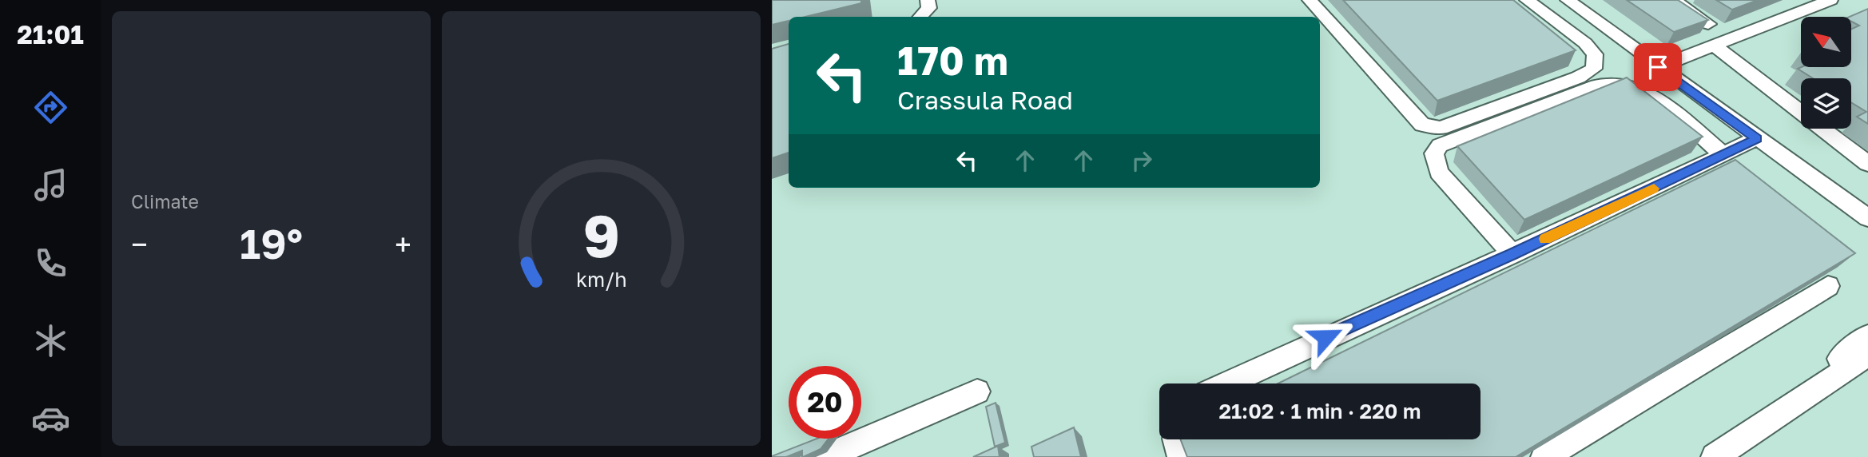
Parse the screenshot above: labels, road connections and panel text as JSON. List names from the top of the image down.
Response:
{
  "north": "top left",
  "page": {
    "tabs": "21:01",
    "tile": "Climate",
    "turn": ["170 m", "Crassula Road"],
    "heat": ["−", "19°", "+"],
    "limit": "20",
    "trip": "21:02 · 1 min · 220 m",
    "gauge": ["9", "km/h"]
  }
}
